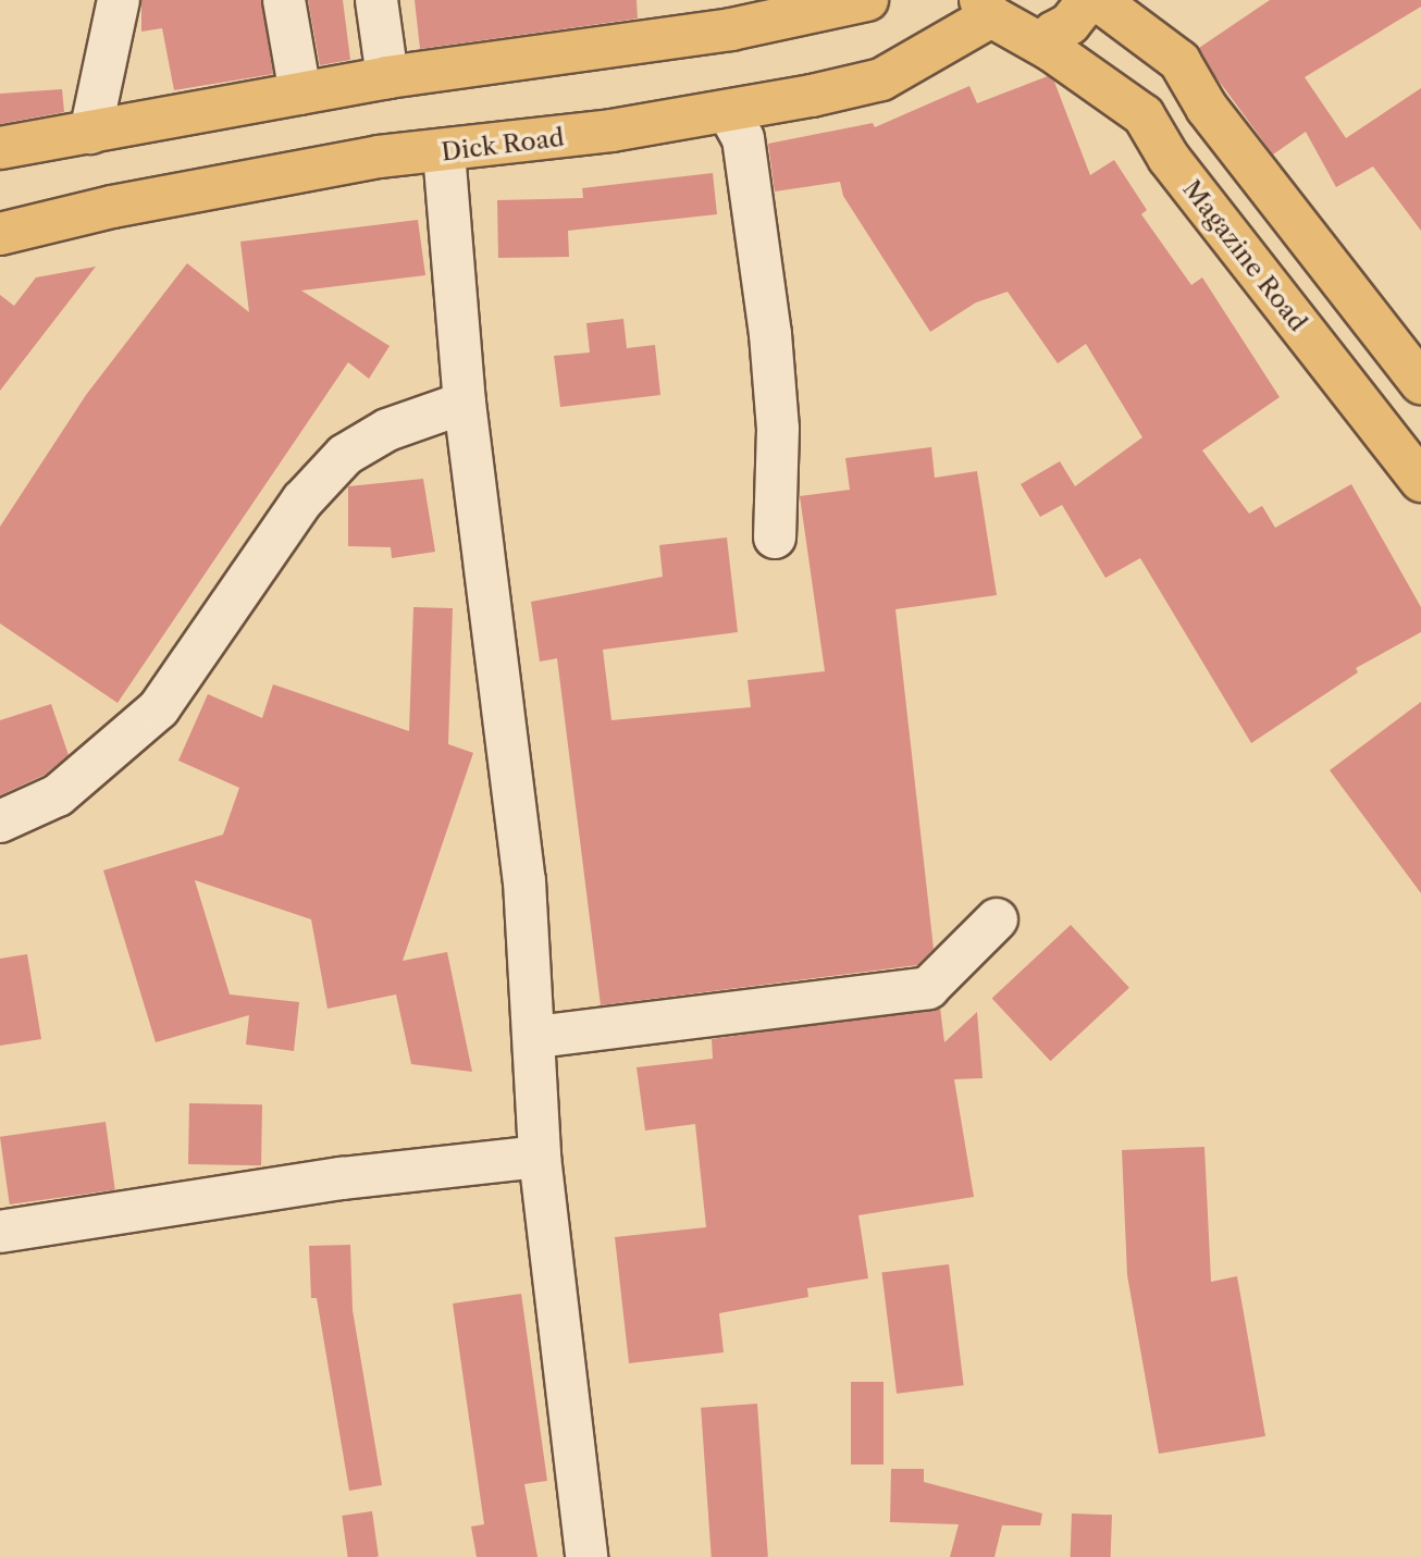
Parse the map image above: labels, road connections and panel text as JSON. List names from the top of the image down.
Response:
{
  "streets": {
    "main road": ["Dick Road", "Magazine Road"]
  },
  "crossings": [
    ["Dick Road", "Magazine Road"]
  ]
}
